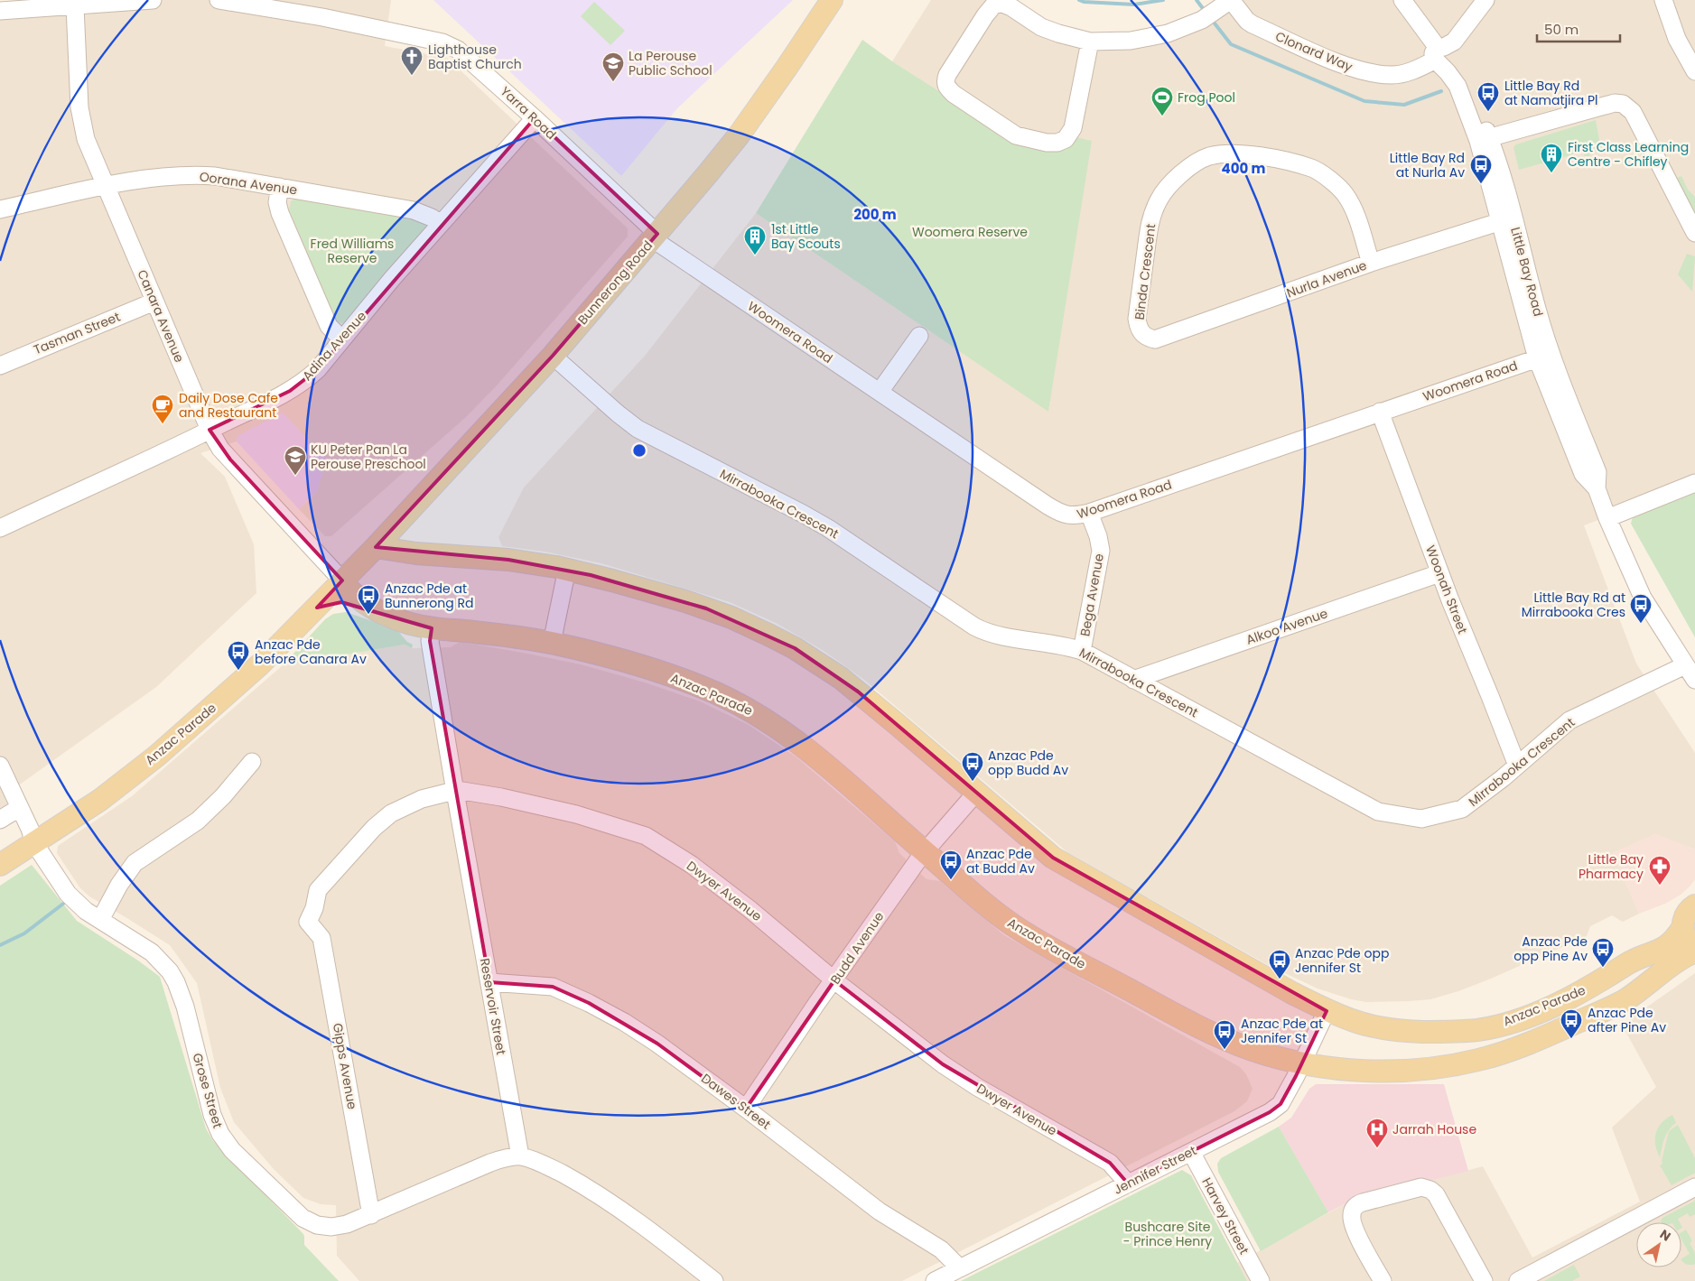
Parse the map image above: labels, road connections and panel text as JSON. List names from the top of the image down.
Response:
{
  "streets": {
    "main road": ["Bunnerong Road", "Anzac Parade"],
    "street": [
      "Clonard Way",
      "Yarra Road",
      "Oorana Avenue",
      "Binda Crescent",
      "Little Bay Road",
      "Nurla Avenue",
      "Canara Avenue",
      "Woomera Road",
      "Tasman Street",
      "Adina Avenue",
      "Mirrabooka Crescent",
      "Woonah Street",
      "Bega Avenue",
      "Alkoo Avenue",
      "Dwyer Avenue",
      "Budd Avenue",
      "Reservoir Street",
      "Gipps Avenue",
      "Grose Street",
      "Dawes Street",
      "Jennifer Street",
      "Harvey Street"
    ]
  },
  "crossings": [
    ["Clonard Way", "Little Bay Road"],
    ["Yarra Road", "Bunnerong Road"],
    ["Yarra Road", "Woomera Road"],
    ["Yarra Road", "Adina Avenue"],
    ["Oorana Avenue", "Canara Avenue"],
    ["Oorana Avenue", "Adina Avenue"],
    ["Binda Crescent", "Nurla Avenue"],
    ["Little Bay Road", "Nurla Avenue"],
    ["Little Bay Road", "Woomera Road"],
    ["Little Bay Road", "Mirrabooka Crescent"],
    ["Bunnerong Road", "Woomera Road"],
    ["Bunnerong Road", "Mirrabooka Crescent"],
    ["Bunnerong Road", "Anzac Parade"],
    ["Canara Avenue", "Tasman Street"],
    ["Canara Avenue", "Adina Avenue"],
    ["Canara Avenue", "Anzac Parade"],
    ["Woomera Road", "Woonah Street"],
    ["Woomera Road", "Bega Avenue"],
    ["Mirrabooka Crescent", "Woonah Street"],
    ["Mirrabooka Crescent", "Bega Avenue"],
    ["Mirrabooka Crescent", "Alkoo Avenue"],
    ["Woonah Street", "Alkoo Avenue"],
    ["Anzac Parade", "Budd Avenue"],
    ["Anzac Parade", "Reservoir Street"],
    ["Anzac Parade", "Grose Street"],
    ["Anzac Parade", "Jennifer Street"],
    ["Dwyer Avenue", "Budd Avenue"],
    ["Dwyer Avenue", "Reservoir Street"],
    ["Dwyer Avenue", "Gipps Avenue"],
    ["Dwyer Avenue", "Jennifer Street"],
    ["Budd Avenue", "Dawes Street"],
    ["Reservoir Street", "Grose Street"],
    ["Reservoir Street", "Dawes Street"],
    ["Gipps Avenue", "Grose Street"],
    ["Dawes Street", "Jennifer Street"],
    ["Jennifer Street", "Harvey Street"]
  ],
  "parks": ["Woomera Reserve", "Fred Williams Reserve", "Bushcare Site - Prince Henry"],
  "places": {
    "church": ["Lighthouse Baptist Church"],
    "school or university": ["La Perouse Public School", "KU Peter Pan La Perouse Preschool"],
    "bus stop": [
      "Little Bay Rd at Namatjira Pl",
      "Little Bay Rd at Nurla Av",
      "Anzac Pde at Bunnerong Rd",
      "Little Bay Rd at Mirrabooka Cres",
      "Anzac Pde before Canara Av",
      "Anzac Pde opp Budd Av",
      "Anzac Pde at Budd Av",
      "Anzac Pde opp Pine Av",
      "Anzac Pde opp Jennifer St",
      "Anzac Pde after Pine Av",
      "Anzac Pde at Jennifer St"
    ],
    "sports": ["Frog Pool"],
    "building": ["First Class Learning Centre - Chifley", "1st Little Bay Scouts"],
    "cafe": ["Daily Dose Cafe and Restaurant"],
    "pharmacy": ["Little Bay Pharmacy"],
    "hospital": ["Jarrah House"]
  },
  "scale_bar": "50 m",
  "north": "top right",
  "rings": ["400 m", "200 m"]
}
